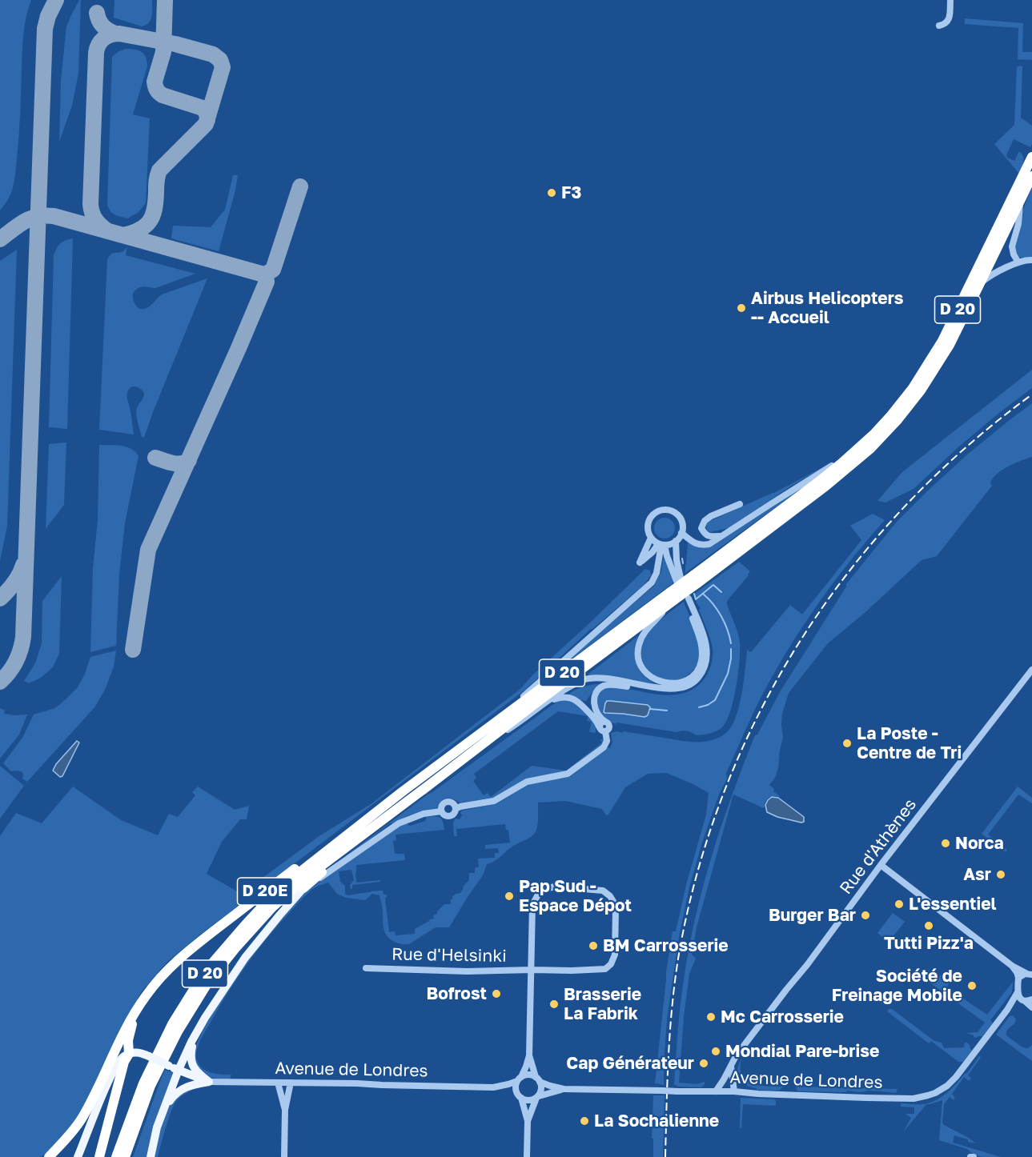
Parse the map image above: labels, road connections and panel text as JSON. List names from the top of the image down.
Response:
{
  "streets": {
    "highway": ["D 20", "D 20E"],
    "street": ["Rue d'Athènes", "Rue d'Helsinki", "Avenue de Londres"]
  },
  "crossings": [
    ["D 20", "D 20E"],
    ["Rue d'Athènes", "Avenue de Londres"],
    ["Rue d'Helsinki", "Avenue de Londres"]
  ],
  "places": [
    "F3",
    "Airbus Helicopters -- Accueil",
    "La Poste - Centre de Tri",
    "Norca",
    "Asr",
    "Pap Sud - Espace Dépot",
    "L'essentiel",
    "Burger Bar",
    "Tutti Pizz'a",
    "BM Carrosserie",
    "Société de Freinage Mobile",
    "Bofrost",
    "Brasserie La Fabrik",
    "Mc Carrosserie",
    "Mondial Pare-brise",
    "Cap Générateur",
    "La Sochalienne"
  ]
}
